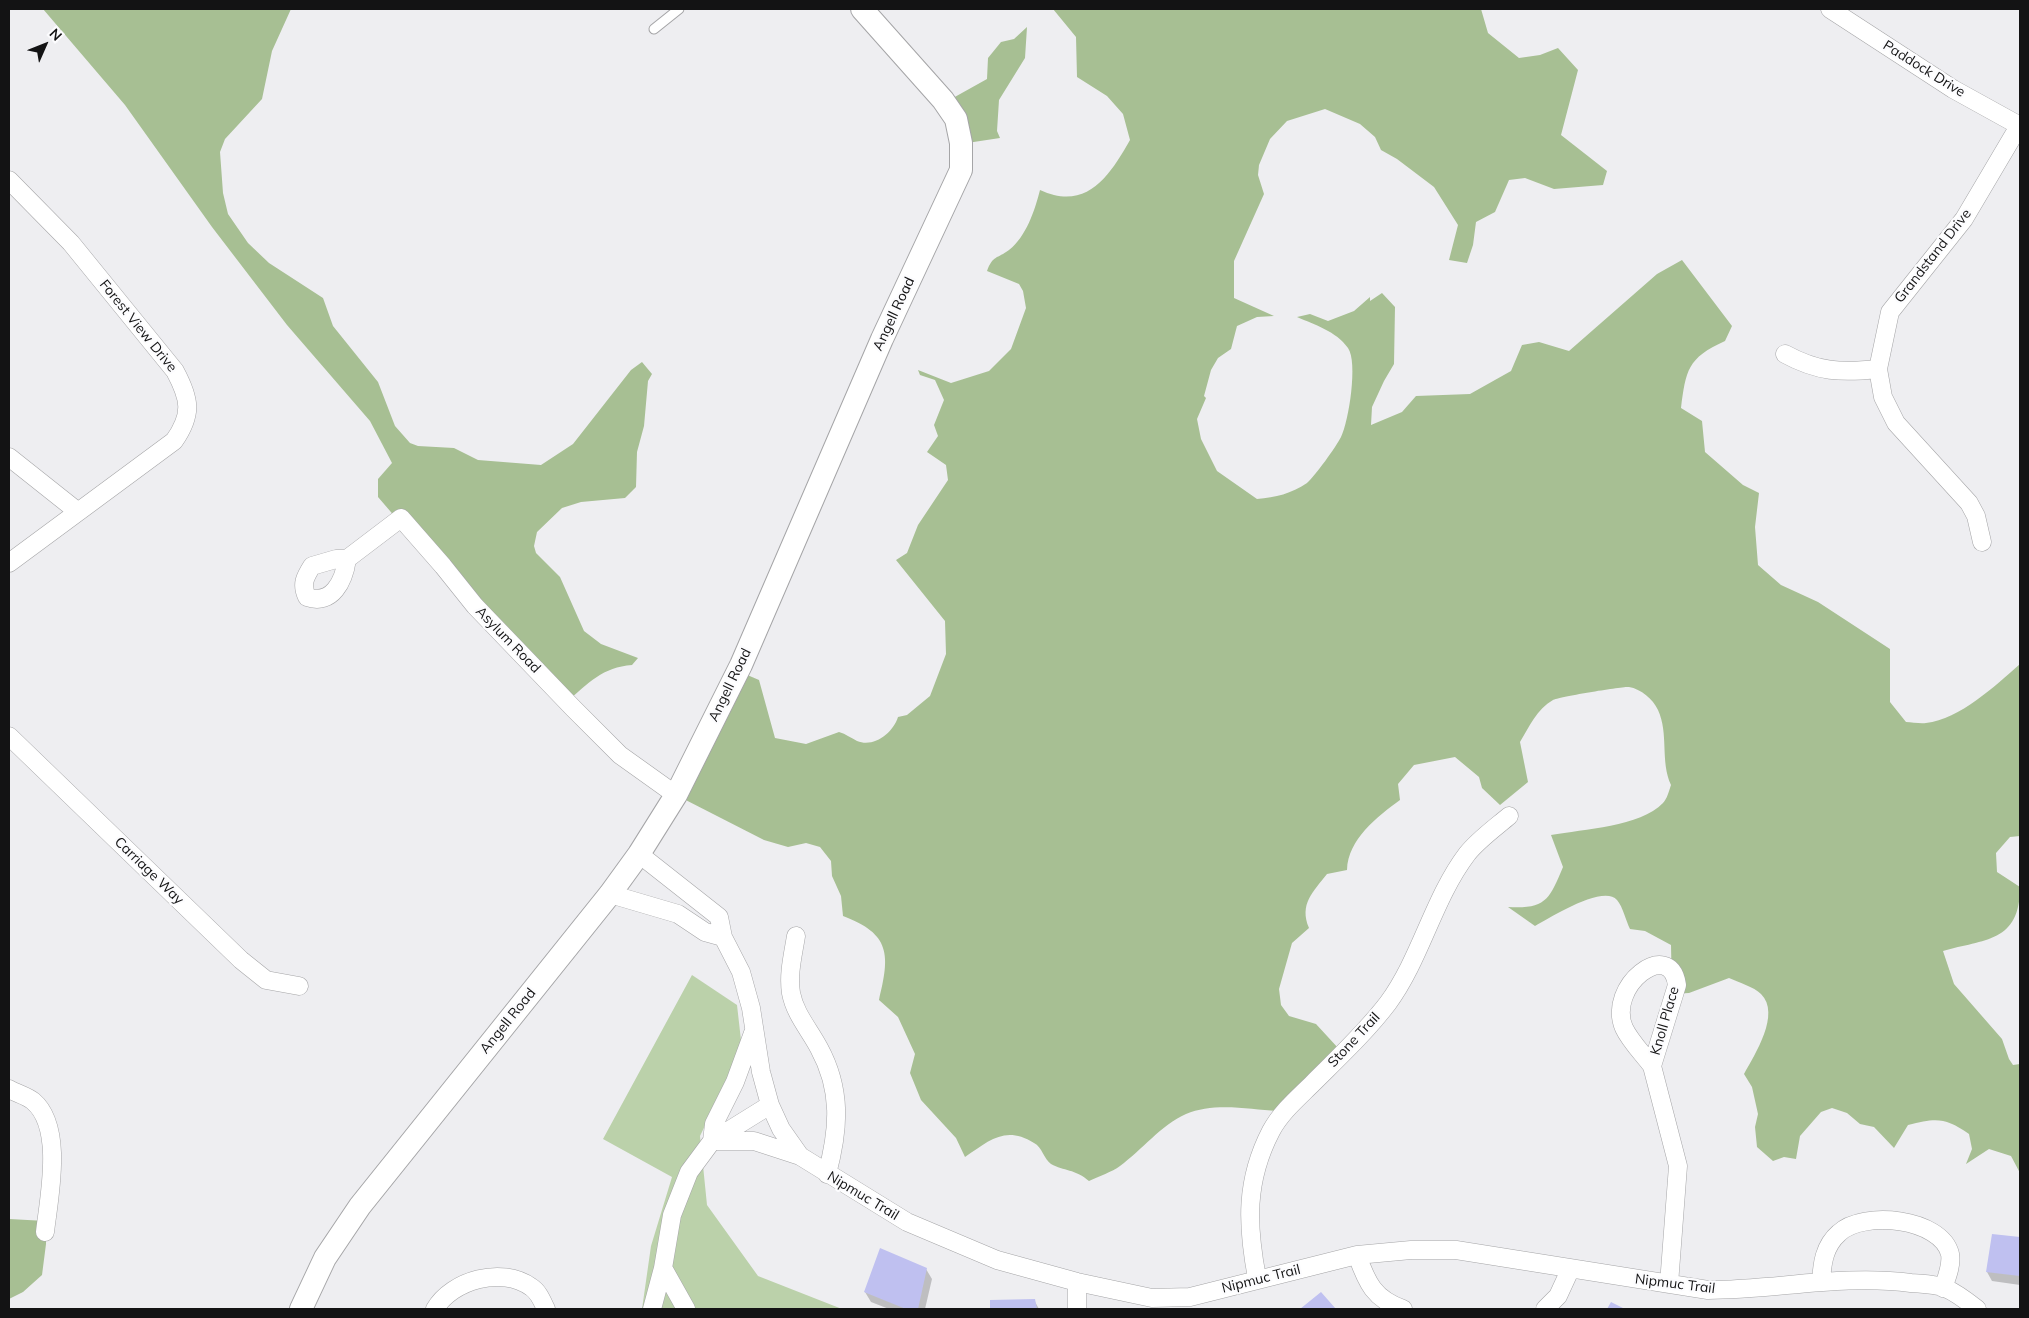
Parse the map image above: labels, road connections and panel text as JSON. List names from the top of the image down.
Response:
{
  "streets": {
    "street": [
      "Paddock Drive",
      "Grandstand Drive",
      "Angell Road",
      "Forest View Drive",
      "Asylum Road",
      "Carriage Way",
      "Knoll Place",
      "Stone Trail",
      "Nipmuc Trail"
    ]
  },
  "crossings": [
    ["Paddock Drive", "Grandstand Drive"],
    ["Angell Road", "Asylum Road"],
    ["Angell Road", "Nipmuc Trail"],
    ["Knoll Place", "Nipmuc Trail"],
    ["Stone Trail", "Nipmuc Trail"]
  ],
  "north": "top right"
}
